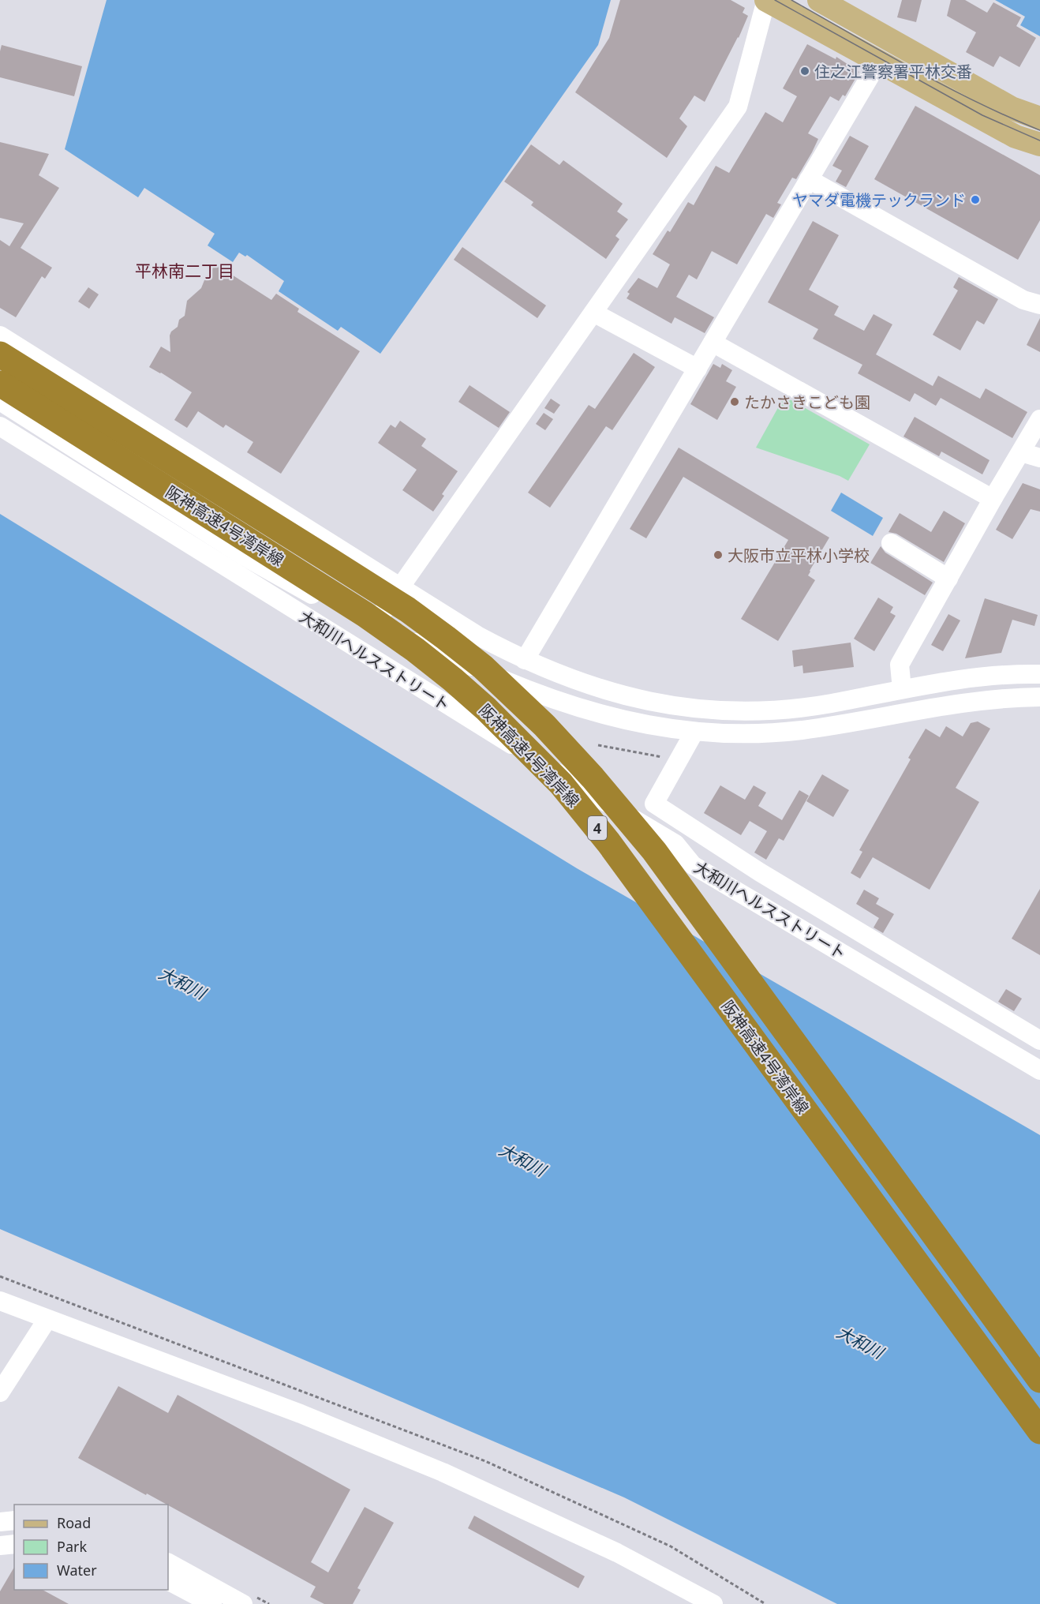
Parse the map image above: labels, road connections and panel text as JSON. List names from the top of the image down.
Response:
{
  "streets": {
    "highway": ["阪神高速4号湾岸線", "4"],
    "street": ["大和川ヘルスストリート"]
  },
  "districts": ["平林南二丁目"],
  "water": ["大和川"],
  "places": [
    "住之江警察署平林交番",
    "ヤマダ電機テックランド",
    "たかさきこども園",
    "大阪市立平林小学校"
  ],
  "legend": ["Road", "Park", "Water"]
}
